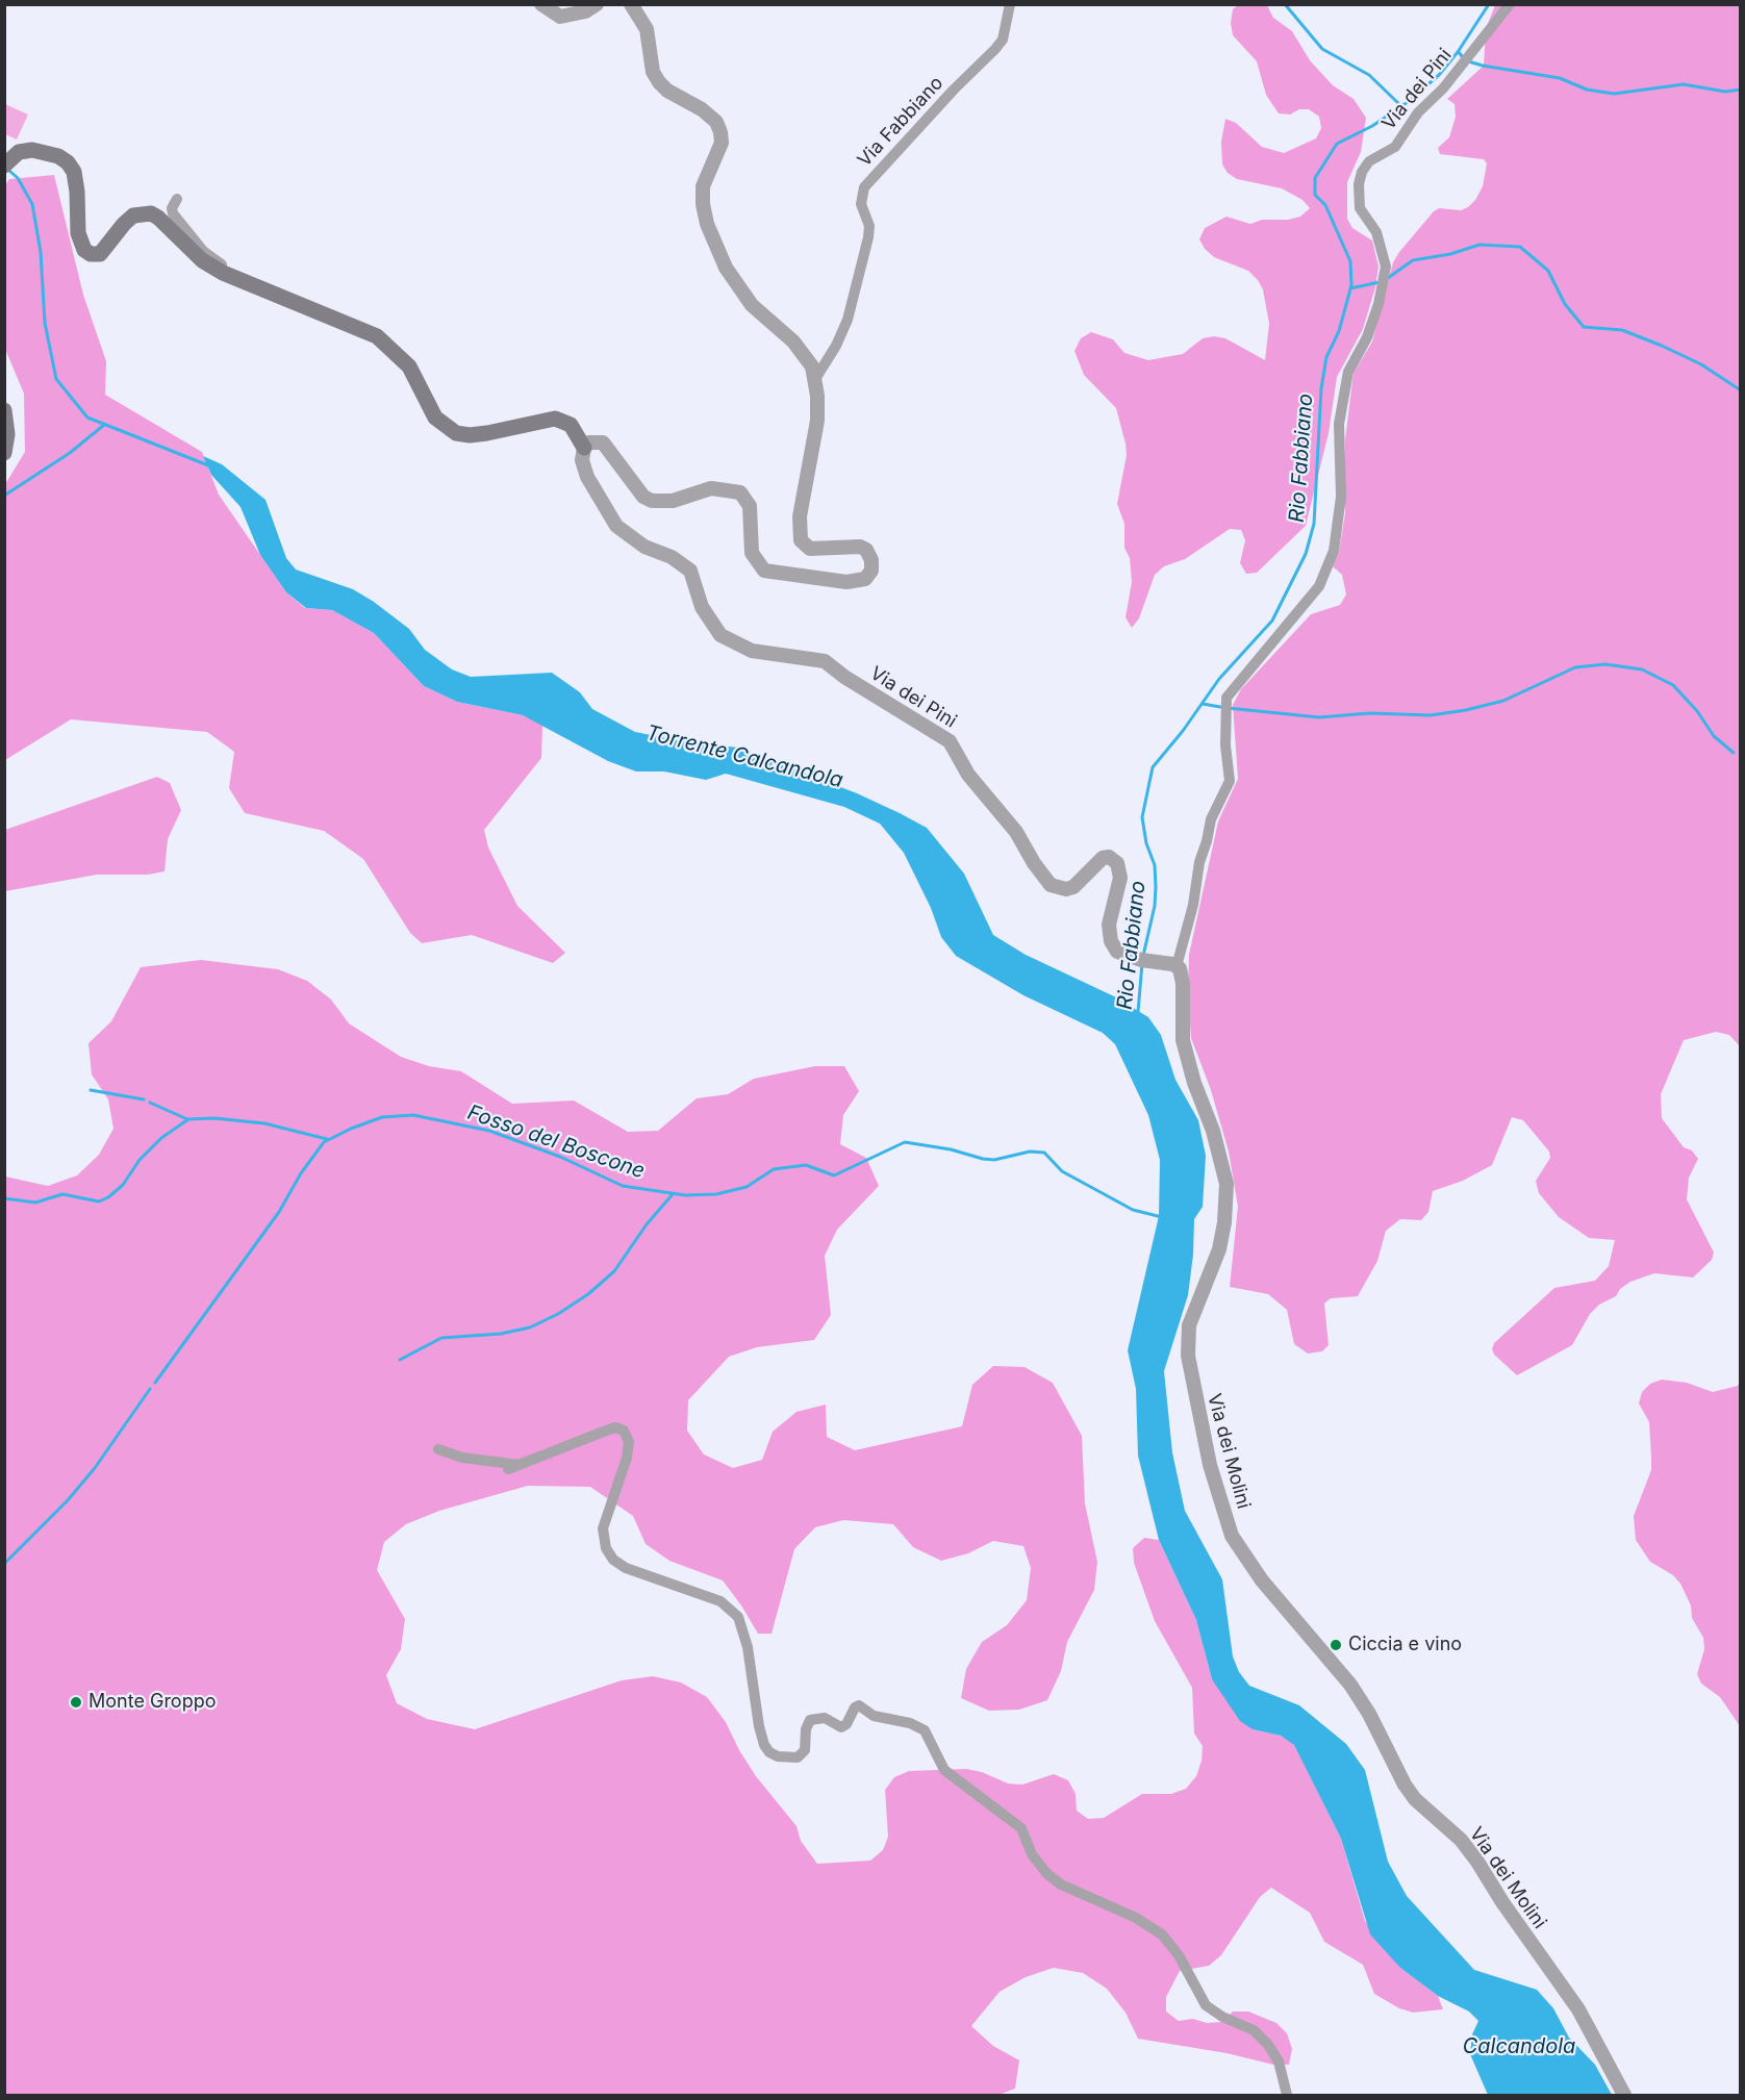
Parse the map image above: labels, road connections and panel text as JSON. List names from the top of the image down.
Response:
{
  "streets": {
    "street": ["Via dei Pini", "Via Fabbiano", "Via dei Molini"]
  },
  "crossings": [
    ["Via dei Pini", "Via dei Molini"]
  ],
  "water": [
    "Rio Fabbiano",
    "Torrente Calcandola",
    "Fosso del Boscone",
    "Calcandola"
  ],
  "places": ["Ciccia e vino", "Monte Groppo"]
}
